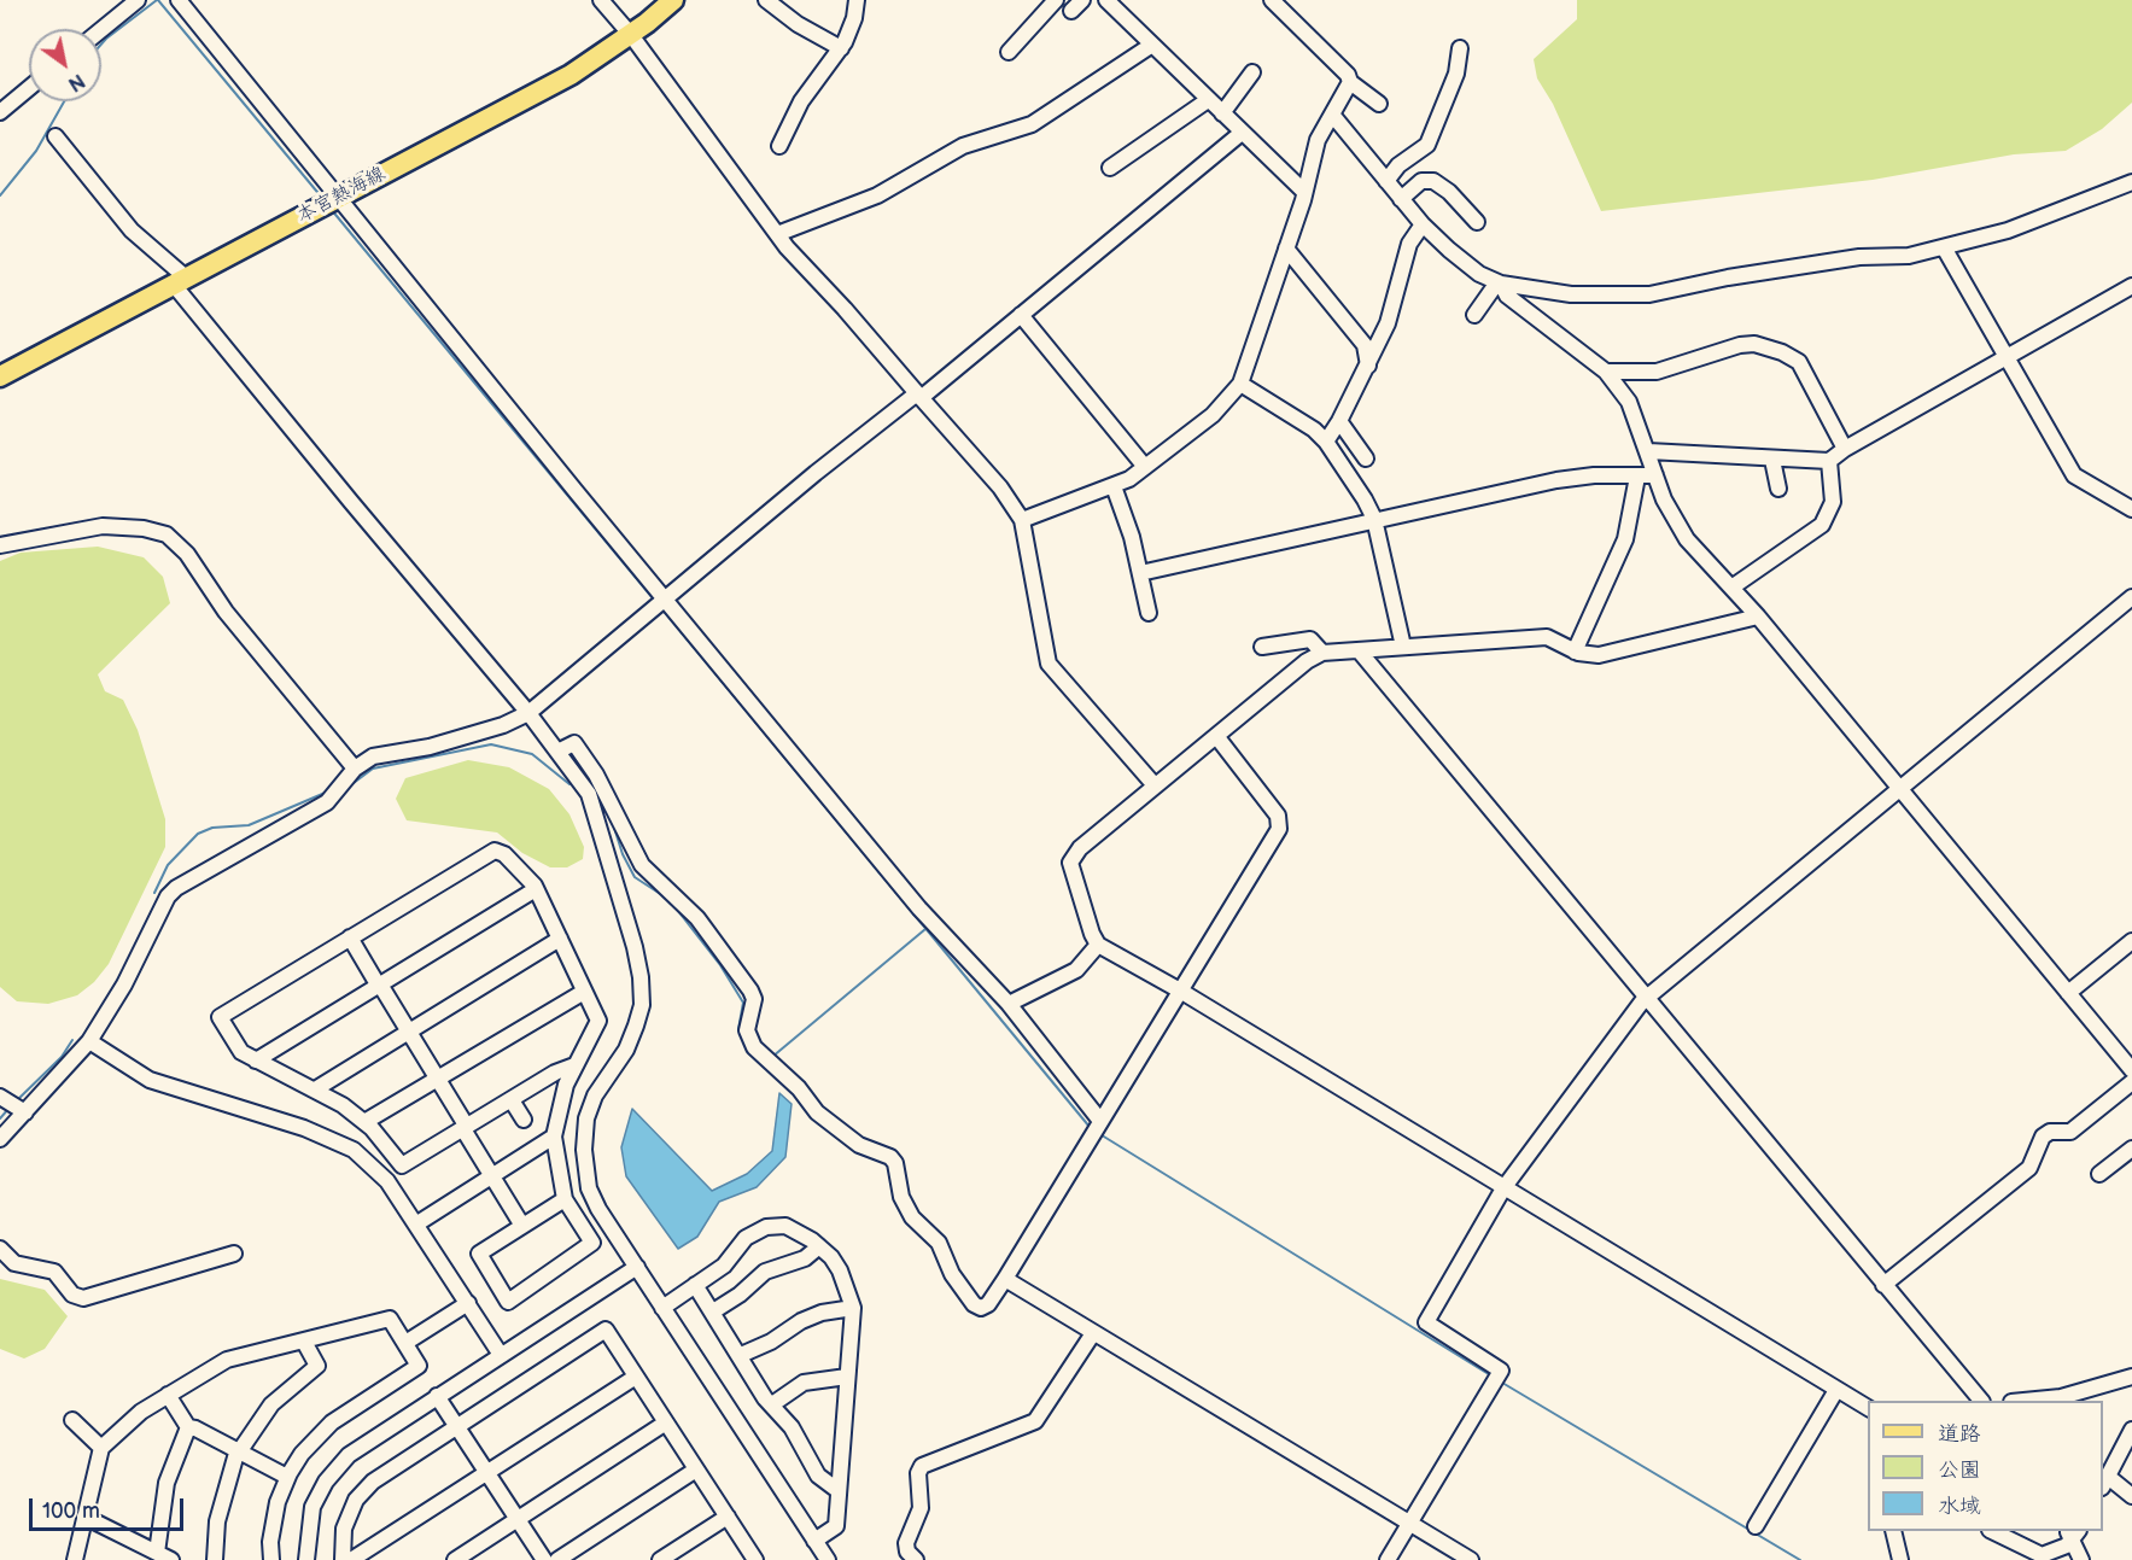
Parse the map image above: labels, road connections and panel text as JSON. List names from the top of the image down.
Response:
{
  "streets": {
    "main road": ["本宮熱海線"]
  },
  "legend": ["道路", "公園", "水域"],
  "scale_bar": "100 m",
  "north": "bottom right"
}
